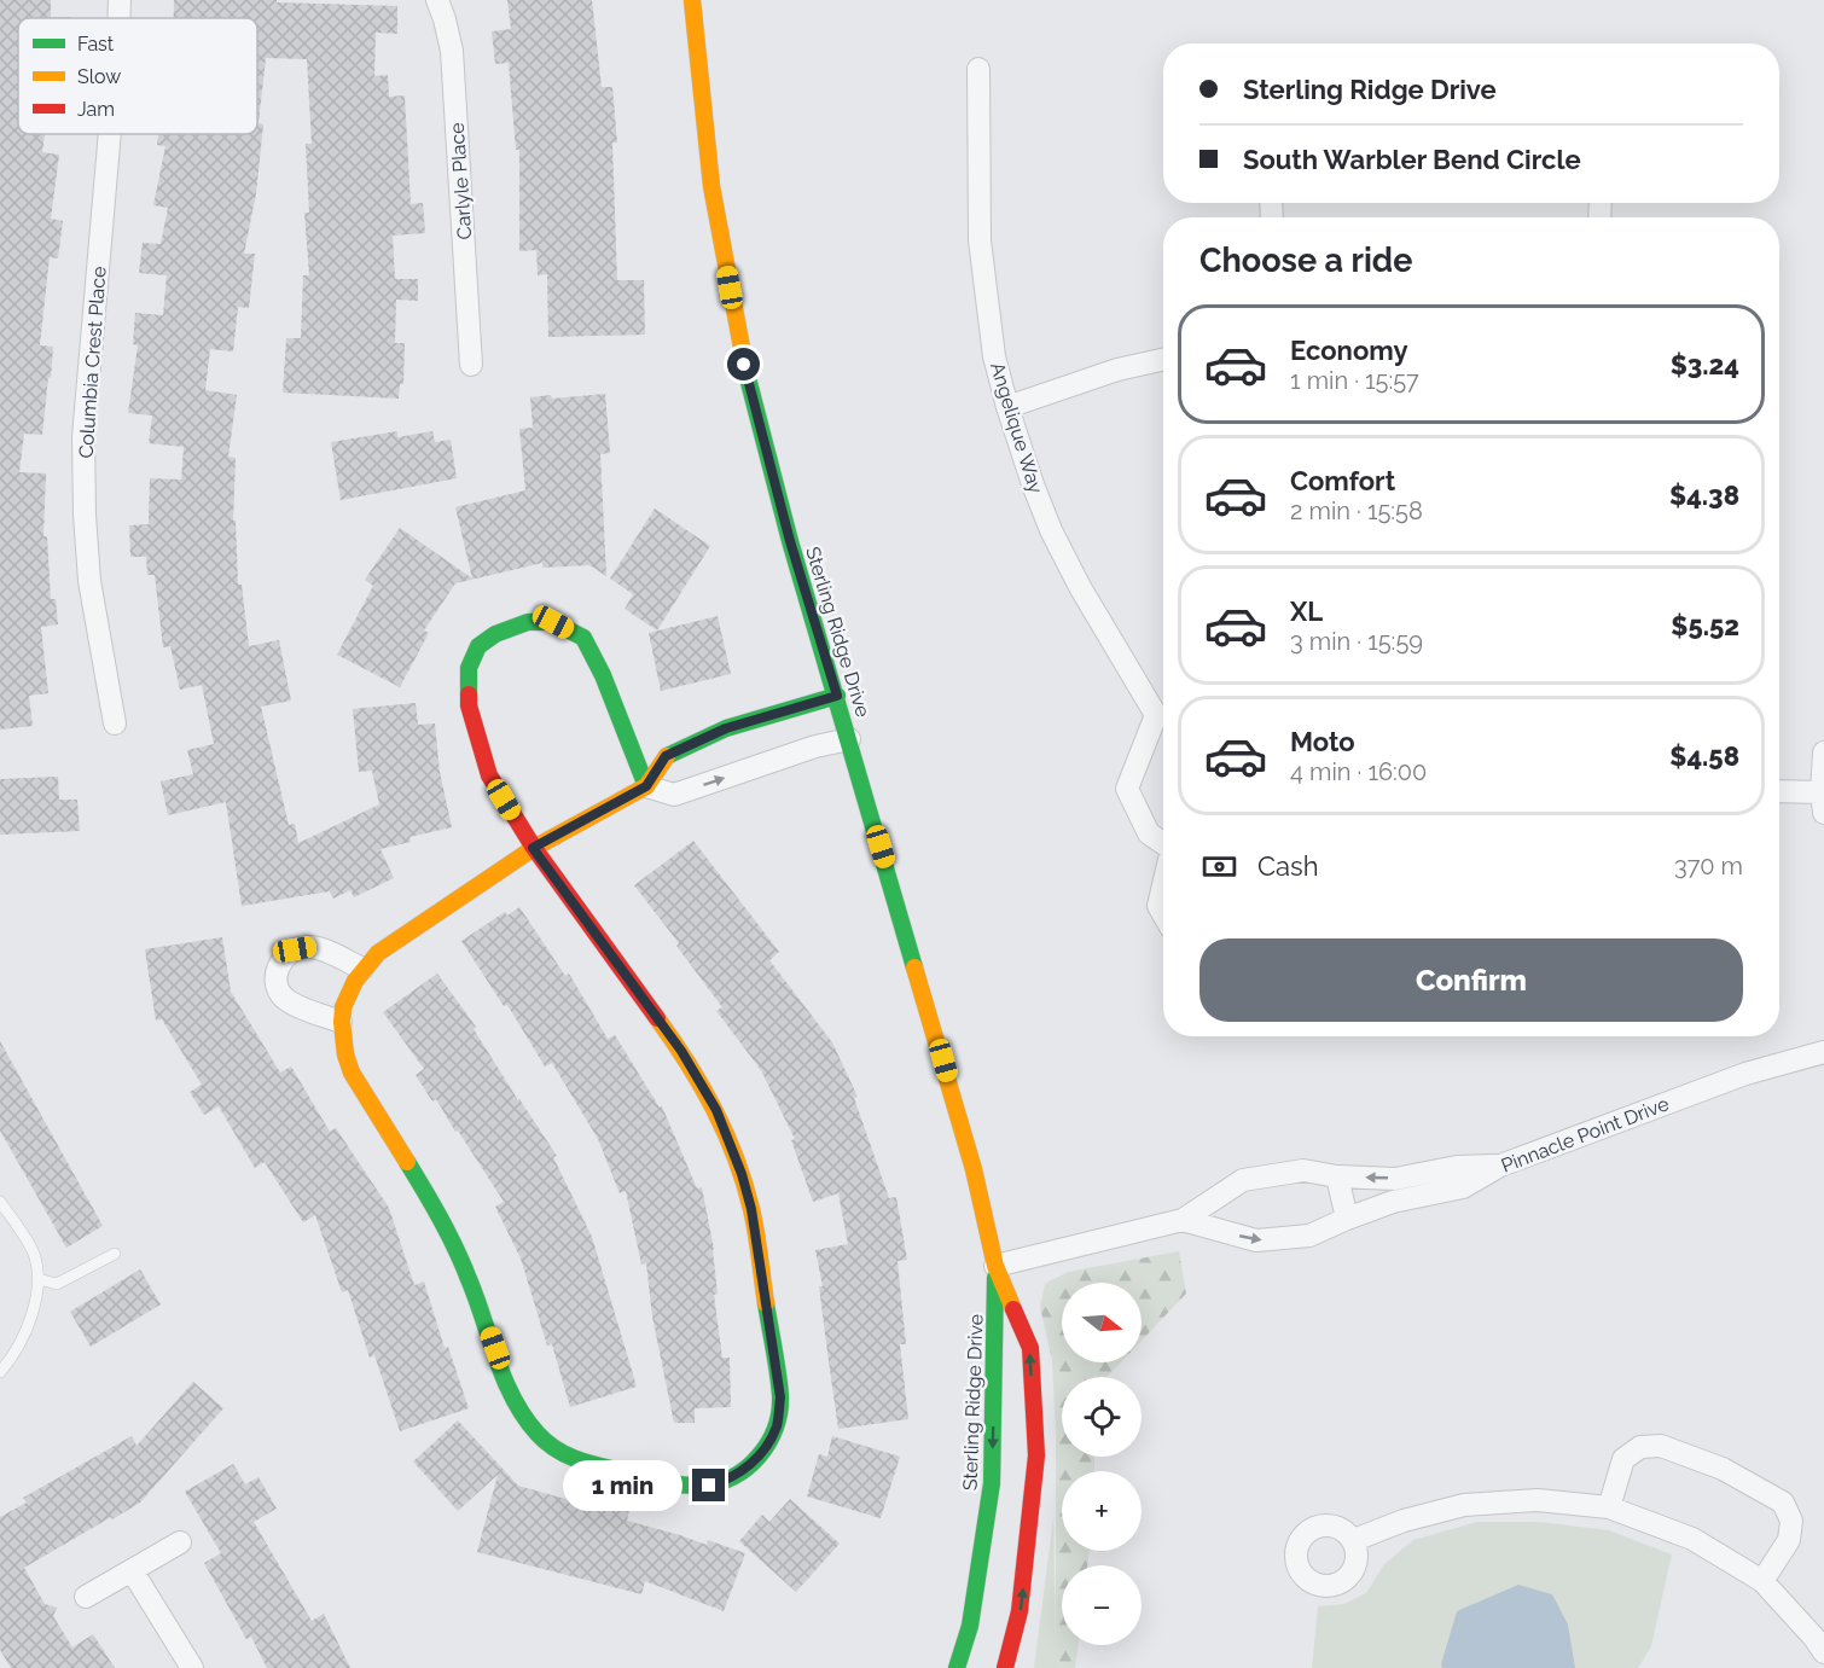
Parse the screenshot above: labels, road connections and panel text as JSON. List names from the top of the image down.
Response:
{
  "streets": {
    "street": [
      "Carlyle Place",
      "Columbia Crest Place",
      "Angelique Way",
      "Sterling Ridge Drive",
      "Pinnacle Point Drive"
    ]
  },
  "crossings": [
    ["Sterling Ridge Drive", "Pinnacle Point Drive"]
  ],
  "legend": ["Fast", "Slow", "Jam"],
  "north": "right",
  "page": {
    "banner": ["Sterling Ridge Drive", "South Warbler Bend Circle"],
    "heading": "Choose a ride",
    "list": [
      {
        "name": "Economy",
        "note": "1 min · 15:57",
        "value": "$3.24"
      },
      {
        "name": "Comfort",
        "note": "2 min · 15:58",
        "value": "$4.38"
      },
      {
        "name": "XL",
        "note": "3 min · 15:59",
        "value": "$5.52"
      },
      {
        "name": "Moto",
        "note": "4 min · 16:00",
        "value": "$4.58"
      }
    ],
    "pay": ["Cash", "370 m"],
    "buttons": "Confirm",
    "map_buttons": ["+", "−"],
    "bubble": "1 min"
  }
}
